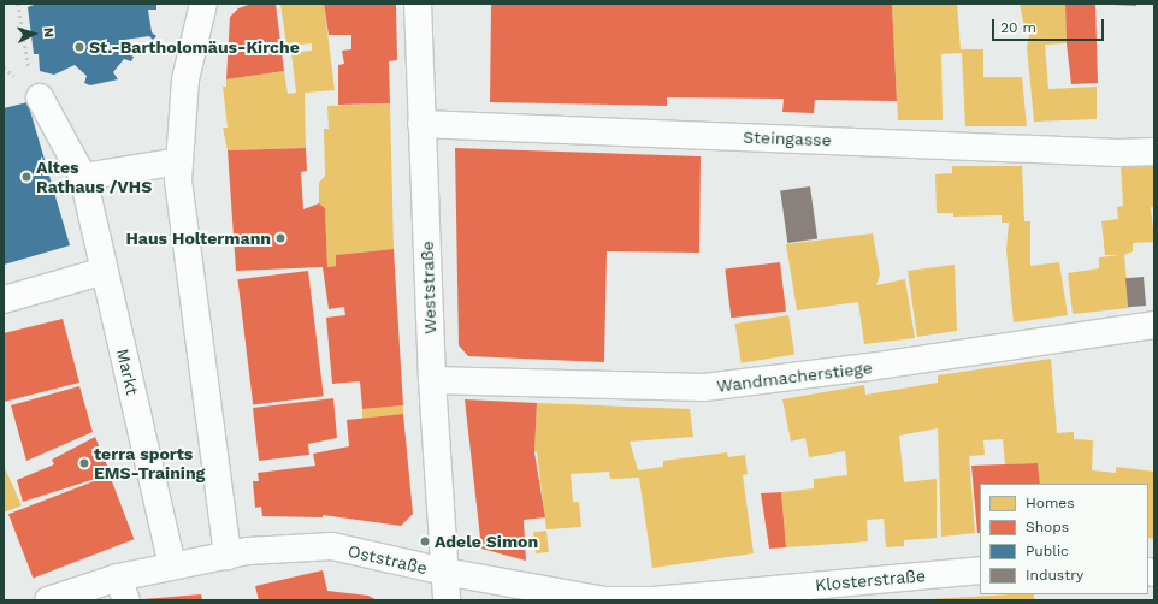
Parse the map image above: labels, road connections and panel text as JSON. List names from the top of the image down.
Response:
{
  "streets": {
    "street": [
      "Steingasse",
      "Weststraße",
      "Markt",
      "Wandmacherstiege",
      "Oststraße",
      "Klosterstraße"
    ]
  },
  "crossings": [
    ["Steingasse", "Weststraße"],
    ["Weststraße", "Wandmacherstiege"],
    ["Weststraße", "Oststraße"],
    ["Weststraße", "Klosterstraße"],
    ["Oststraße", "Klosterstraße"]
  ],
  "places": [
    "St.-Bartholomäus-Kirche",
    "Altes Rathaus /VHS",
    "Haus Holtermann",
    "terra sports EMS-Training",
    "Adele Simon"
  ],
  "legend": [
    "Homes",
    "Shops",
    "Public",
    "Industry"
  ],
  "scale_bar": "20 m",
  "north": "right"
}
